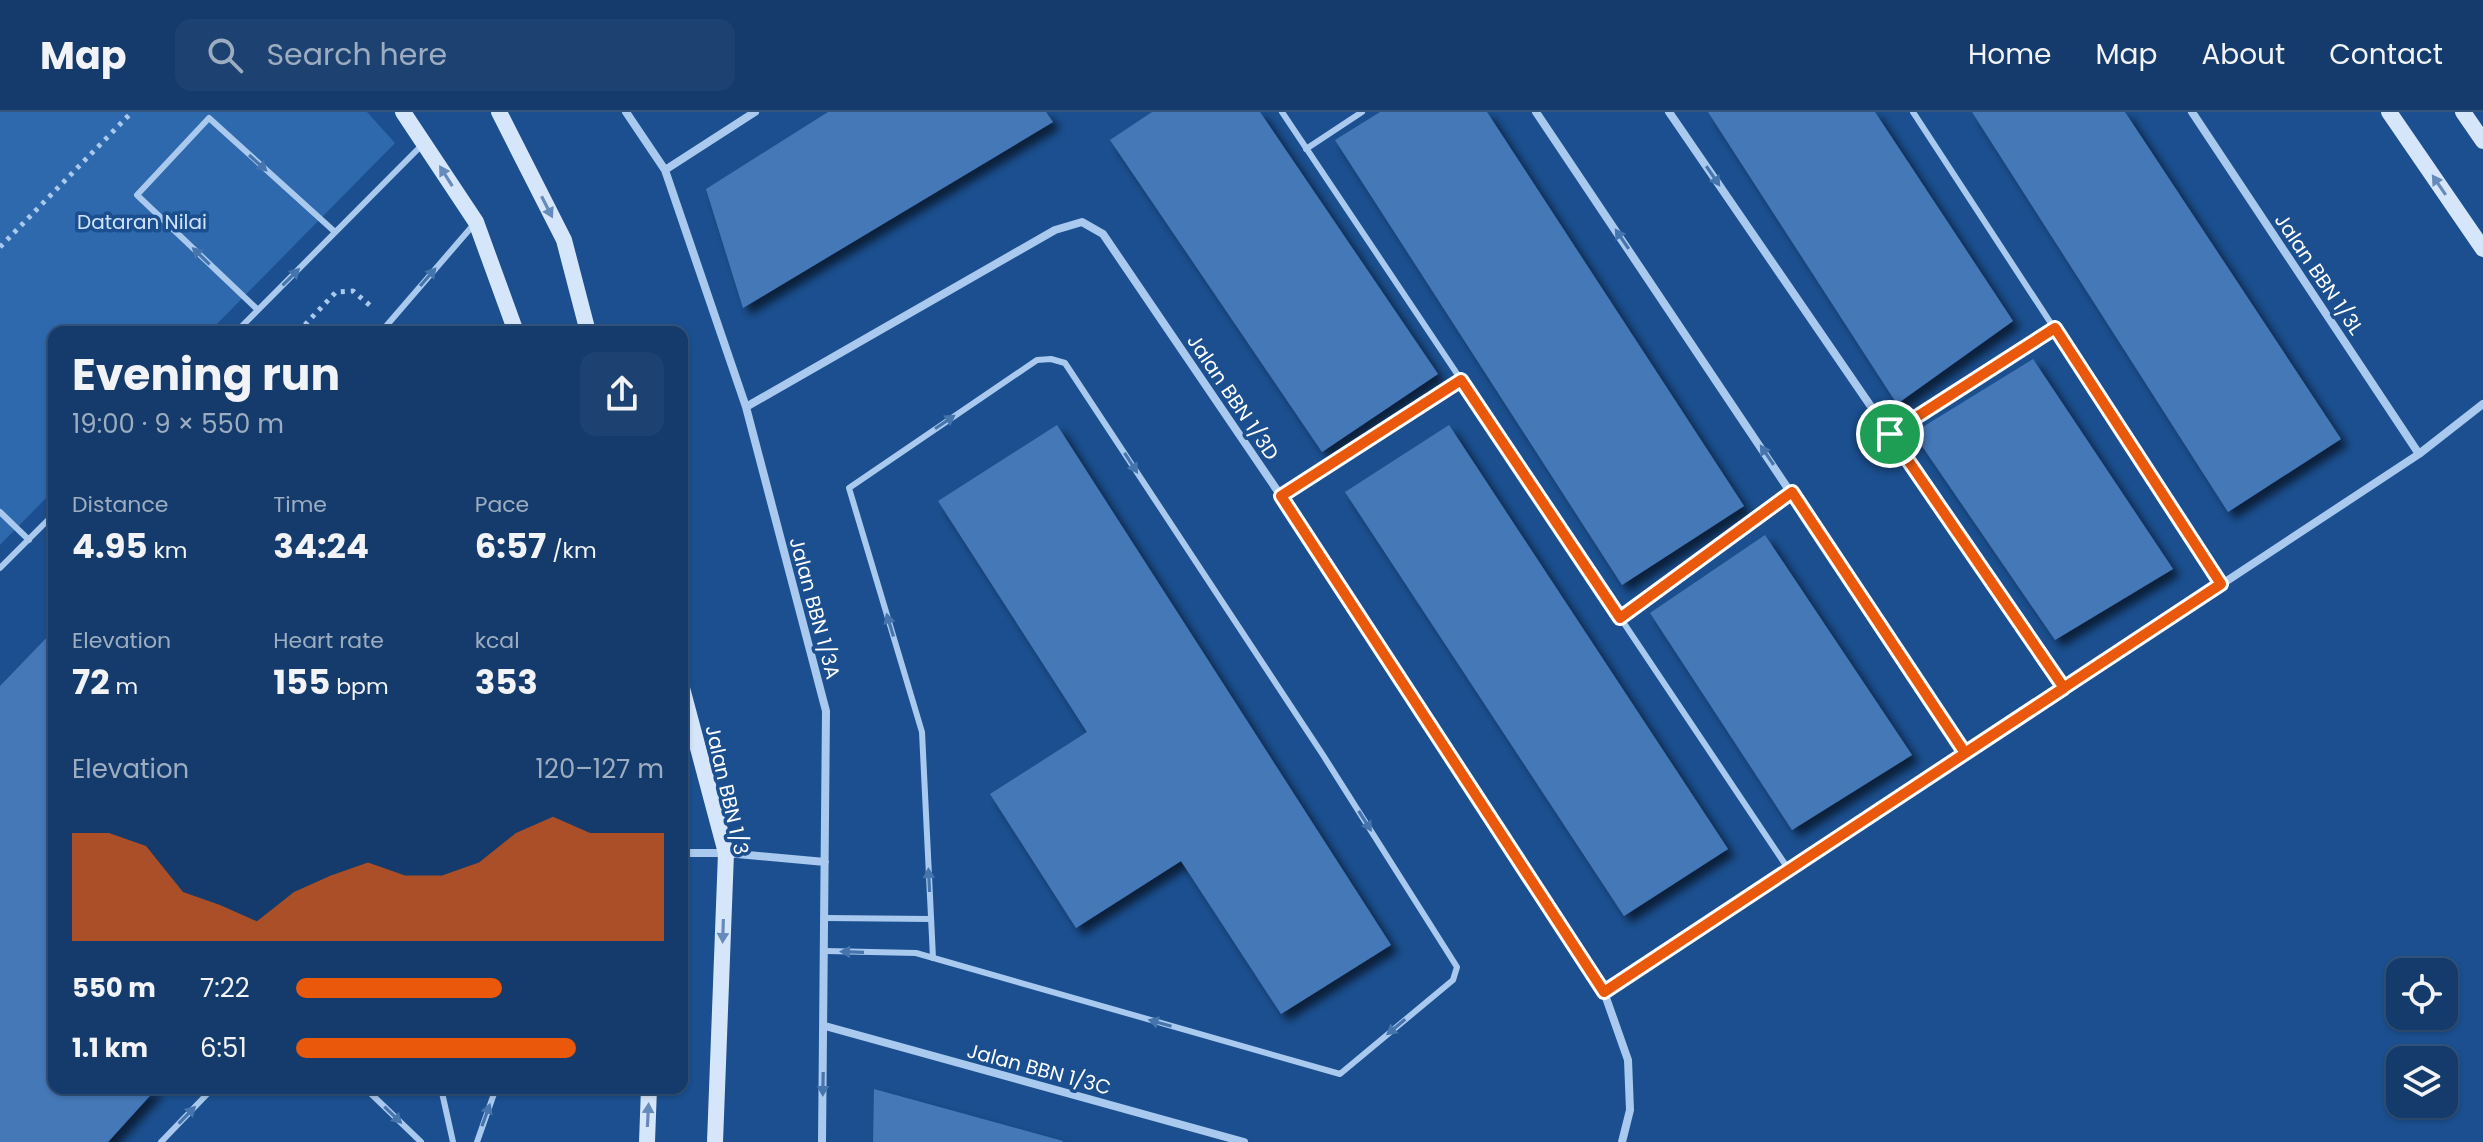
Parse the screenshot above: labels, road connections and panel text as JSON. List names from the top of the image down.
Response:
{
  "streets": {
    "street": [
      "Jalan BBN 1/3L",
      "Jalan BBN 1/3D",
      "Jalan BBN 1/3A",
      "Jalan BBN 1/3",
      "Jalan BBN 1/3C"
    ]
  },
  "crossings": [
    ["Jalan BBN 1/3D", "Jalan BBN 1/3A"],
    ["Jalan BBN 1/3A", "Jalan BBN 1/3C"]
  ],
  "one_way": ["Jalan BBN 1/3"],
  "parks": ["Dataran Nilai"],
  "page": {
    "header": "Map",
    "search": "Search here",
    "nav": [
      "Home",
      "Map",
      "About",
      "Contact"
    ],
    "heading": ["Evening run", "19:00 · 9 × 550 m"],
    "stats": [
      ["Distance", "4.95 km"],
      ["Time", "34:24"],
      ["Pace", "6:57 /km"],
      ["Elevation", "72 m"],
      ["Heart rate", "155 bpm"],
      ["kcal", "353"]
    ],
    "chart": ["Elevation", "120–127 m"],
    "list": [
      {
        "name": "550 m",
        "note": "7:22"
      },
      {
        "name": "1.1 km",
        "note": "6:51"
      }
    ]
  }
}
